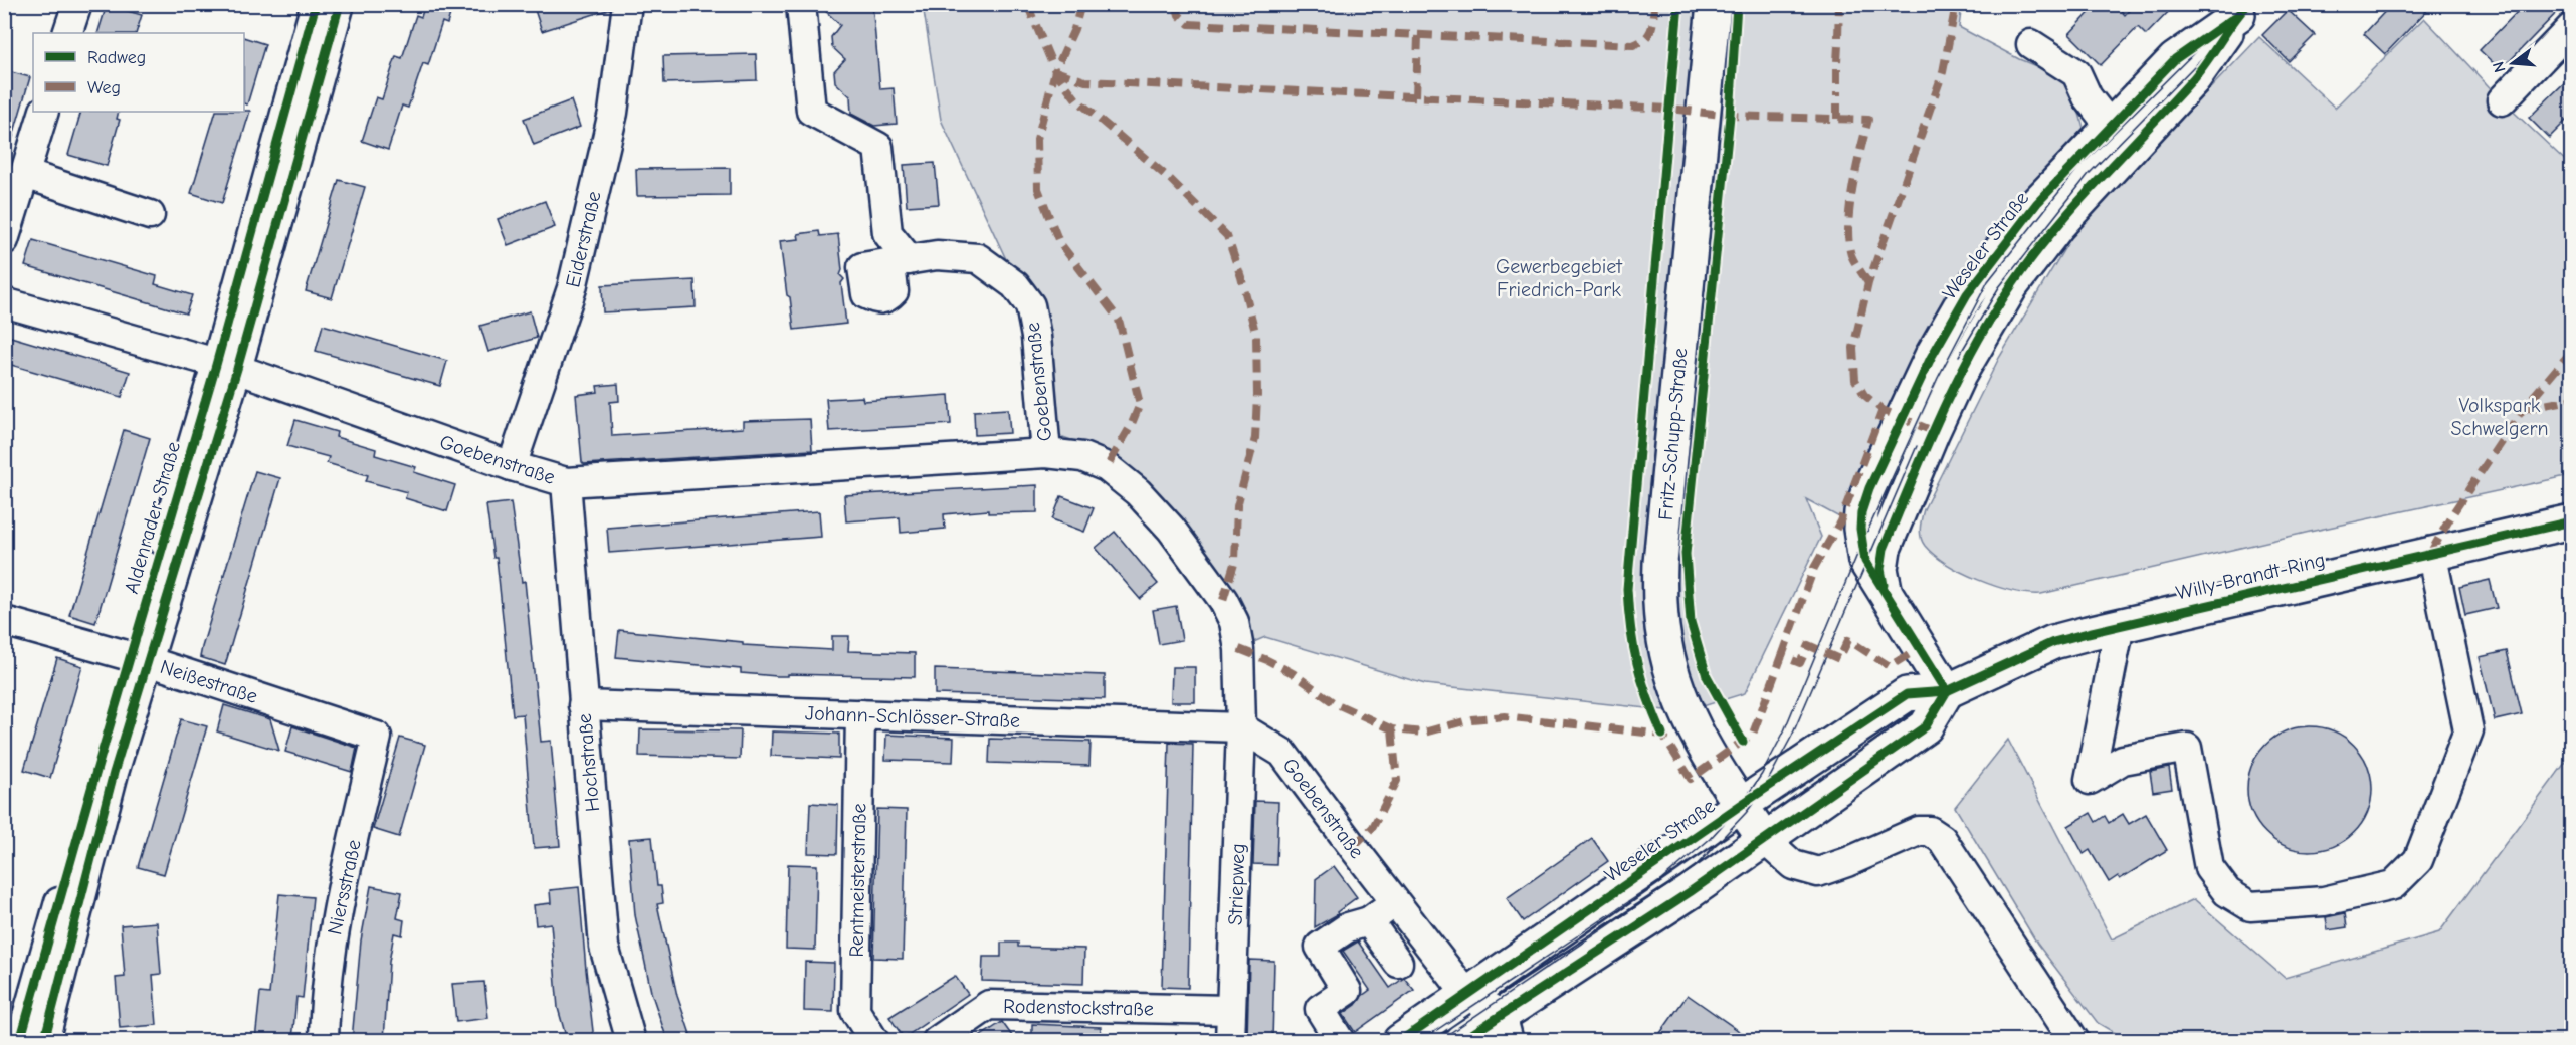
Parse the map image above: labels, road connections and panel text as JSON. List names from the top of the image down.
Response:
{
  "streets": {
    "main road": ["Weseler Straße", "Fritz-Schupp-Straße", "Willy-Brandt-Ring"],
    "street": [
      "Eiderstraße",
      "Goebenstraße",
      "Aldenrader Straße",
      "Neißestraße",
      "Johann-Schlösser-Straße",
      "Hochstraße",
      "Rentmeisterstraße",
      "Striepweg",
      "Niersstraße",
      "Rodenstockstraße"
    ]
  },
  "crossings": [
    ["Eiderstraße", "Goebenstraße"],
    ["Weseler Straße", "Goebenstraße"],
    ["Weseler Straße", "Fritz-Schupp-Straße"],
    ["Weseler Straße", "Willy-Brandt-Ring"],
    ["Goebenstraße", "Aldenrader Straße"],
    ["Goebenstraße", "Johann-Schlösser-Straße"],
    ["Goebenstraße", "Hochstraße"],
    ["Goebenstraße", "Striepweg"],
    ["Aldenrader Straße", "Neißestraße"],
    ["Neißestraße", "Niersstraße"],
    ["Johann-Schlösser-Straße", "Hochstraße"],
    ["Johann-Schlösser-Straße", "Rentmeisterstraße"],
    ["Johann-Schlösser-Straße", "Striepweg"],
    ["Striepweg", "Rodenstockstraße"]
  ],
  "parks": ["Gewerbegebiet Friedrich-Park", "Volkspark Schwelgern"],
  "legend": ["Radweg", "Weg"],
  "north": "left"
}
